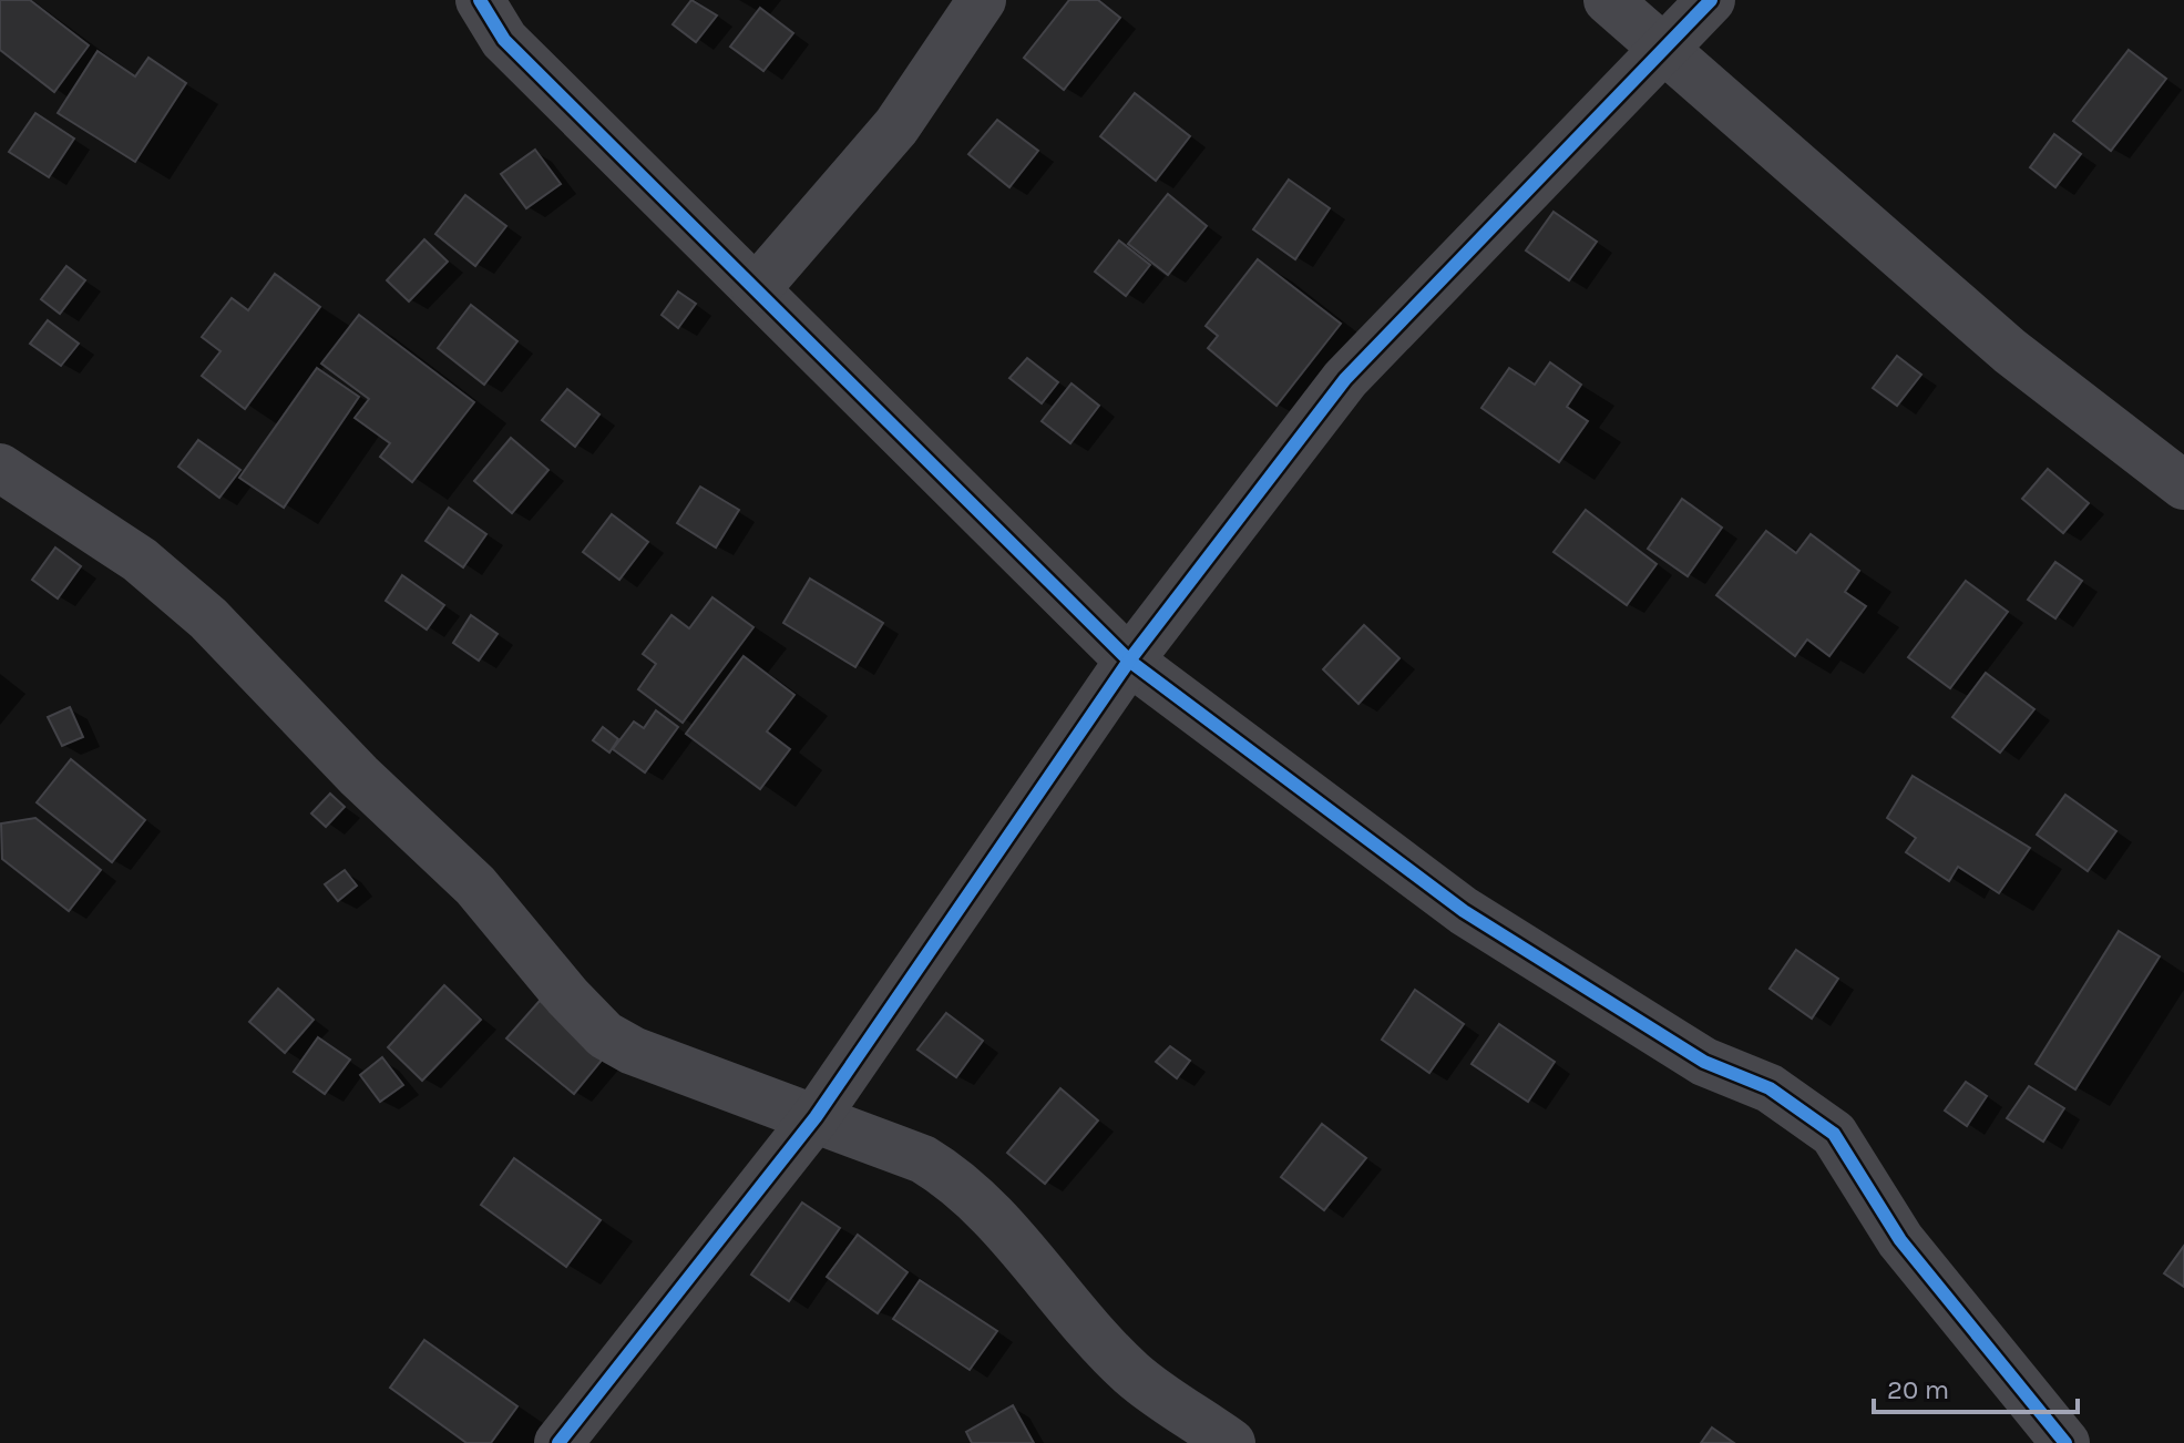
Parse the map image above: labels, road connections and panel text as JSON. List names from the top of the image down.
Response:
{
  "scale_bar": "20 m"
}
